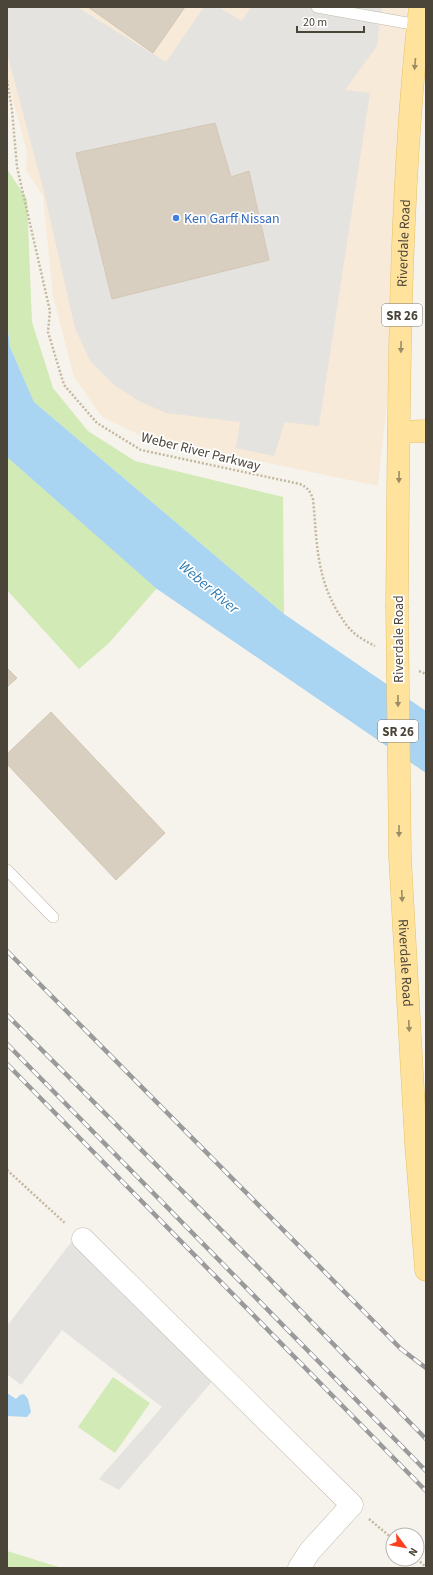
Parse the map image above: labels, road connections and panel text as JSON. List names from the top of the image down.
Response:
{
  "streets": {
    "main road": ["Riverdale Road", "SR 26"],
    "path": ["Weber River Parkway"]
  },
  "one_way": ["Riverdale Road"],
  "water": ["Weber River"],
  "places": ["Ken Garff Nissan"],
  "scale_bar": "20 m",
  "north": "bottom right"
}
